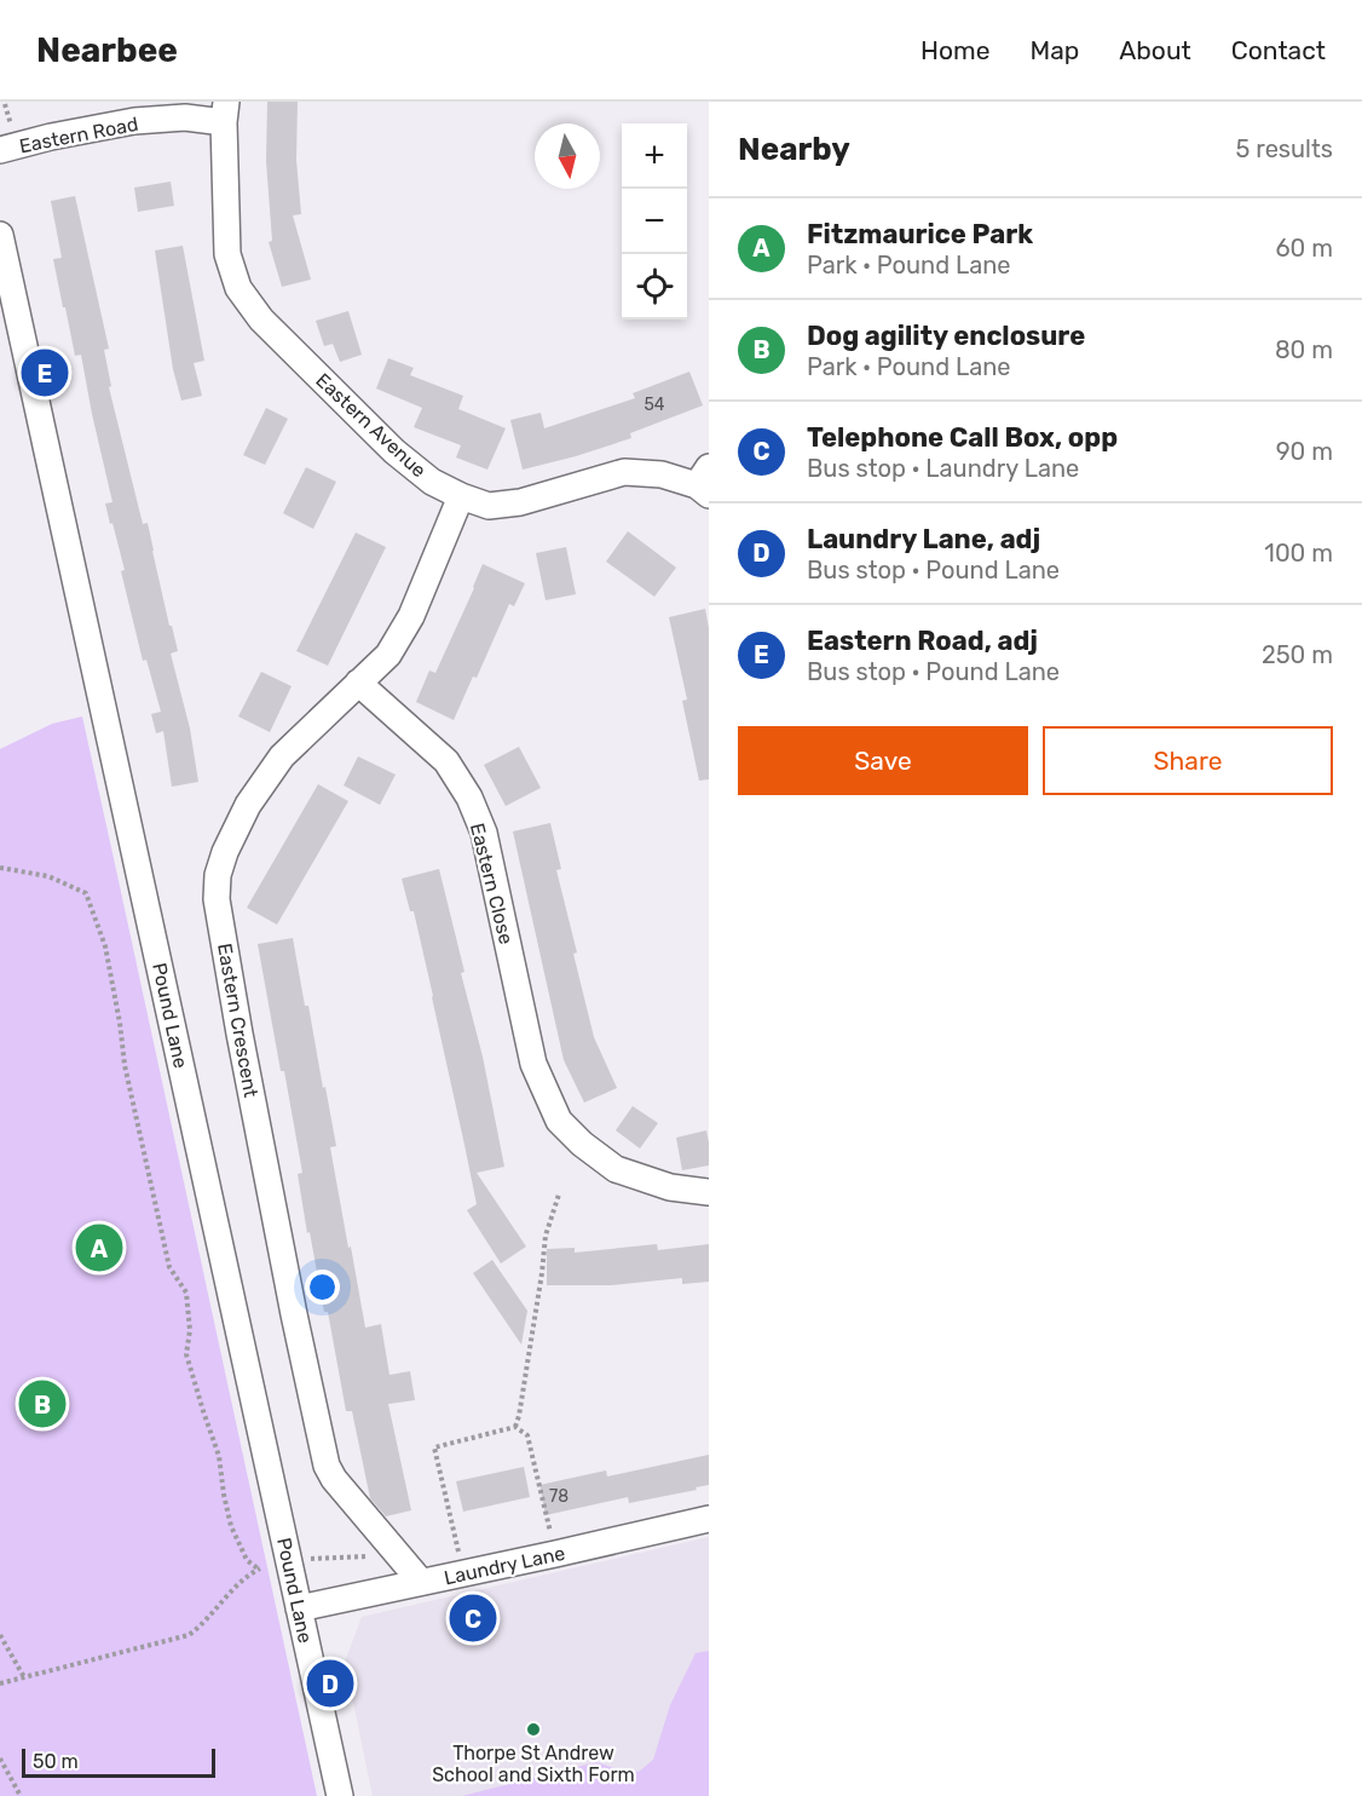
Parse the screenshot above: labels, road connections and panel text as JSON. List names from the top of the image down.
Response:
{
  "streets": {
    "street": [
      "Eastern Road",
      "Eastern Avenue",
      "Eastern Close",
      "Pound Lane",
      "Eastern Crescent",
      "Laundry Lane"
    ]
  },
  "crossings": [
    ["Eastern Road", "Eastern Avenue"],
    ["Eastern Avenue", "Eastern Crescent"],
    ["Eastern Close", "Eastern Crescent"],
    ["Pound Lane", "Laundry Lane"],
    ["Eastern Crescent", "Laundry Lane"]
  ],
  "places": ["Thorpe St Andrew School and Sixth Form"],
  "house_numbers": ["54", "78"],
  "scale_bar": "50 m",
  "north": "bottom",
  "page": {
    "header": "Nearbee",
    "nav": [
      "Home",
      "Map",
      "About",
      "Contact"
    ],
    "heading": ["Nearby", "5 results"],
    "map_buttons": ["+", "−"],
    "list": [
      {
        "mark": "A",
        "name": "Fitzmaurice Park",
        "note": "Park · Pound Lane",
        "value": "60 m"
      },
      {
        "mark": "B",
        "name": "Dog agility enclosure",
        "note": "Park · Pound Lane",
        "value": "80 m"
      },
      {
        "mark": "C",
        "name": "Telephone Call Box, opp",
        "note": "Bus stop · Laundry Lane",
        "value": "90 m"
      },
      {
        "mark": "D",
        "name": "Laundry Lane, adj",
        "note": "Bus stop · Pound Lane",
        "value": "100 m"
      },
      {
        "mark": "E",
        "name": "Eastern Road, adj",
        "note": "Bus stop · Pound Lane",
        "value": "250 m"
      }
    ],
    "pins": [
      "E",
      "A",
      "B",
      "C",
      "D"
    ],
    "buttons": ["Save", "Share"],
    "scale": "50 m"
  }
}
